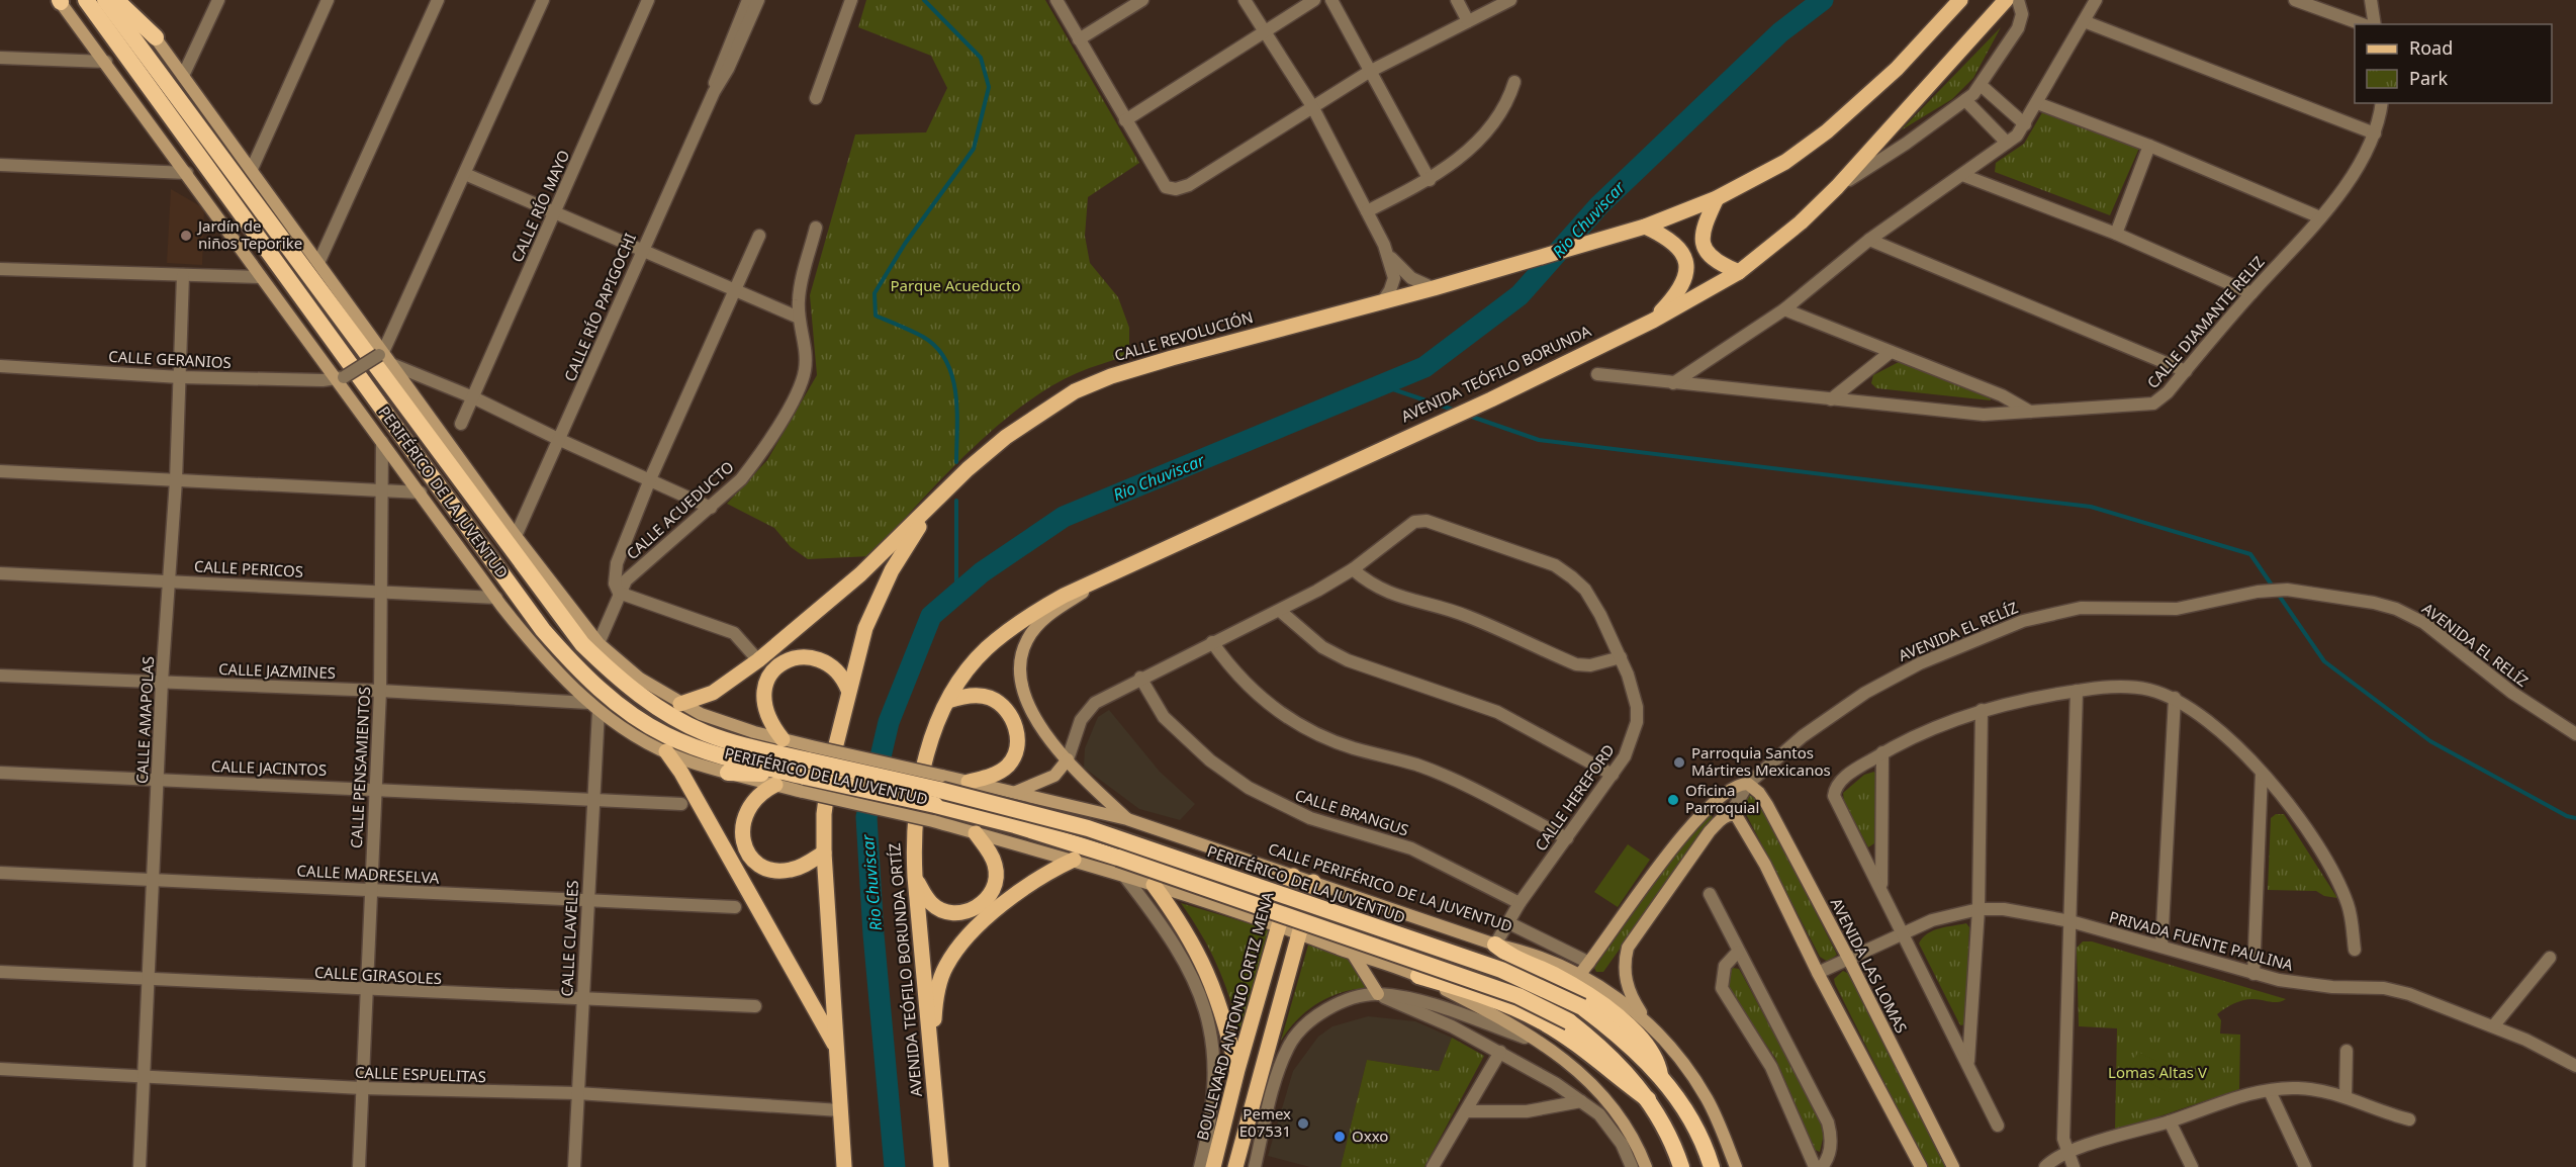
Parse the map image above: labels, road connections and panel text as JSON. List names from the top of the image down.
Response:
{
  "streets": {
    "highway": ["PERIFÉRICO DE LA JUVENTUD"],
    "main road": [
      "CALLE REVOLUCIÓN",
      "AVENIDA TEÓFILO BORUNDA",
      "AVENIDA EL RELÍZ",
      "CALLE PERIFÉRICO DE LA JUVENTUD",
      "AVENIDA LAS LOMAS",
      "AVENIDA TEÓFILO BORUNDA ORTÍZ",
      "BOULEVARD ANTONIO ORTIZ MENA"
    ],
    "street": [
      "CALLE RÍO MAYO",
      "CALLE RÍO PAPIGOCHI",
      "CALLE DIAMANTE RELIZ",
      "CALLE GERANIOS",
      "CALLE ACUEDUCTO",
      "CALLE PERICOS",
      "CALLE JAZMINES",
      "CALLE AMAPOLAS",
      "CALLE PENSAMIENTOS",
      "CALLE JACINTOS",
      "CALLE HEREFORD",
      "CALLE BRANGUS",
      "CALLE MADRESELVA",
      "CALLE CLAVELES",
      "PRIVADA FUENTE PAULINA",
      "CALLE GIRASOLES",
      "CALLE ESPUELITAS"
    ]
  },
  "crossings": [
    ["CALLE RÍO PAPIGOCHI", "PERIFÉRICO DE LA JUVENTUD"],
    ["CALLE GERANIOS", "PERIFÉRICO DE LA JUVENTUD"],
    ["CALLE GERANIOS", "CALLE AMAPOLAS"],
    ["AVENIDA TEÓFILO BORUNDA", "AVENIDA TEÓFILO BORUNDA ORTÍZ"],
    ["PERIFÉRICO DE LA JUVENTUD", "CALLE ACUEDUCTO"],
    ["PERIFÉRICO DE LA JUVENTUD", "CALLE PERICOS"],
    ["PERIFÉRICO DE LA JUVENTUD", "CALLE JAZMINES"],
    ["PERIFÉRICO DE LA JUVENTUD", "CALLE PENSAMIENTOS"],
    ["PERIFÉRICO DE LA JUVENTUD", "CALLE PERIFÉRICO DE LA JUVENTUD"],
    ["PERIFÉRICO DE LA JUVENTUD", "CALLE CLAVELES"],
    ["CALLE PERICOS", "CALLE AMAPOLAS"],
    ["CALLE PERICOS", "CALLE PENSAMIENTOS"],
    ["AVENIDA EL RELÍZ", "CALLE PERIFÉRICO DE LA JUVENTUD"],
    ["AVENIDA EL RELÍZ", "AVENIDA LAS LOMAS"],
    ["CALLE JAZMINES", "CALLE AMAPOLAS"],
    ["CALLE JAZMINES", "CALLE PENSAMIENTOS"],
    ["CALLE JAZMINES", "CALLE CLAVELES"],
    ["CALLE AMAPOLAS", "CALLE JACINTOS"],
    ["CALLE AMAPOLAS", "CALLE MADRESELVA"],
    ["CALLE AMAPOLAS", "CALLE GIRASOLES"],
    ["CALLE AMAPOLAS", "CALLE ESPUELITAS"],
    ["CALLE PENSAMIENTOS", "CALLE JACINTOS"],
    ["CALLE PENSAMIENTOS", "CALLE MADRESELVA"],
    ["CALLE PENSAMIENTOS", "CALLE GIRASOLES"],
    ["CALLE PENSAMIENTOS", "CALLE ESPUELITAS"],
    ["CALLE JACINTOS", "CALLE CLAVELES"],
    ["CALLE HEREFORD", "CALLE BRANGUS"],
    ["CALLE HEREFORD", "CALLE PERIFÉRICO DE LA JUVENTUD"],
    ["CALLE MADRESELVA", "CALLE CLAVELES"],
    ["CALLE PERIFÉRICO DE LA JUVENTUD", "BOULEVARD ANTONIO ORTIZ MENA"],
    ["CALLE CLAVELES", "CALLE GIRASOLES"],
    ["CALLE CLAVELES", "CALLE ESPUELITAS"],
    ["PRIVADA FUENTE PAULINA", "AVENIDA LAS LOMAS"]
  ],
  "water": ["Rio Chuviscar"],
  "parks": ["Parque Acueducto", "Lomas Altas V"],
  "places": [
    "Jardín de niños Teporike",
    "Parroquia Santos Mártires Mexicanos",
    "Oficina Parroquial",
    "Pemex E07531",
    "Oxxo"
  ],
  "legend": ["Road", "Park"]
}
